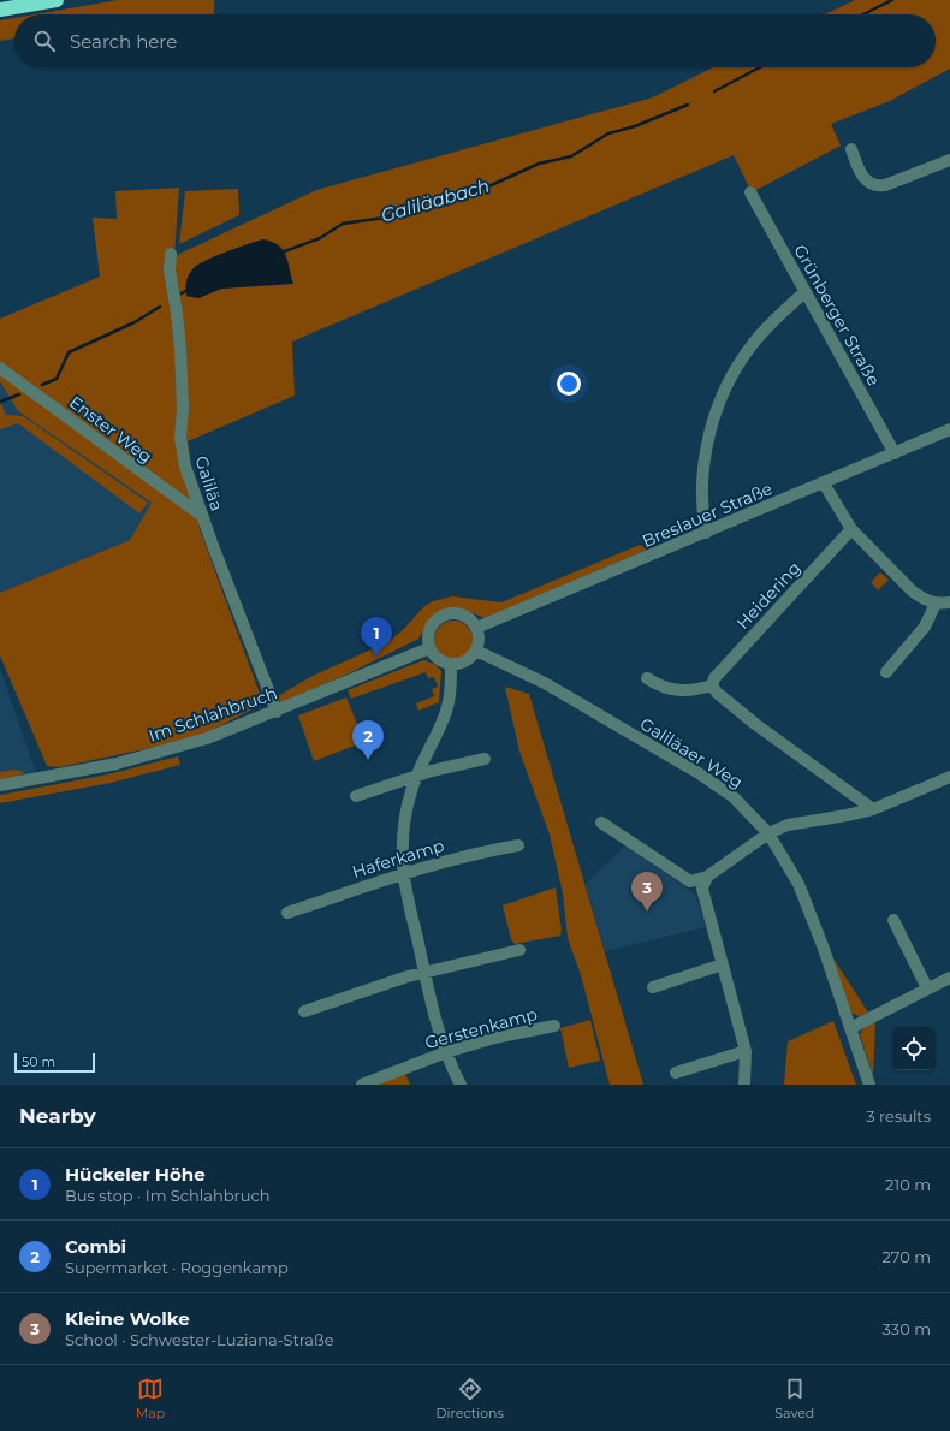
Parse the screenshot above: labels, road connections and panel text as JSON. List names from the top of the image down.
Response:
{
  "streets": {
    "street": [
      "Grünberger Straße",
      "Enster Weg",
      "Galiläa",
      "Breslauer Straße",
      "Heidering",
      "Im Schlahbruch",
      "Galiläaer Weg",
      "Haferkamp",
      "Gerstenkamp"
    ]
  },
  "crossings": [
    ["Grünberger Straße", "Breslauer Straße"],
    ["Enster Weg", "Galiläa"],
    ["Galiläa", "Im Schlahbruch"],
    ["Breslauer Straße", "Im Schlahbruch"],
    ["Breslauer Straße", "Galiläaer Weg"],
    ["Im Schlahbruch", "Galiläaer Weg"]
  ],
  "water": ["Galiläabach"],
  "scale_bar": "50 m",
  "page": {
    "search": "Search here",
    "pins": ["1", "2", "3"],
    "scale": "50 m",
    "heading": ["Nearby", "3 results"],
    "list": [
      {
        "mark": "1",
        "name": "Hückeler Höhe",
        "note": "Bus stop · Im Schlahbruch",
        "value": "210 m"
      },
      {
        "mark": "2",
        "name": "Combi",
        "note": "Supermarket · Roggenkamp",
        "value": "270 m"
      },
      {
        "mark": "3",
        "name": "Kleine Wolke",
        "note": "School · Schwester-Luziana-Straße",
        "value": "330 m"
      }
    ],
    "nav": ["Map", "Directions", "Saved"]
  }
}
